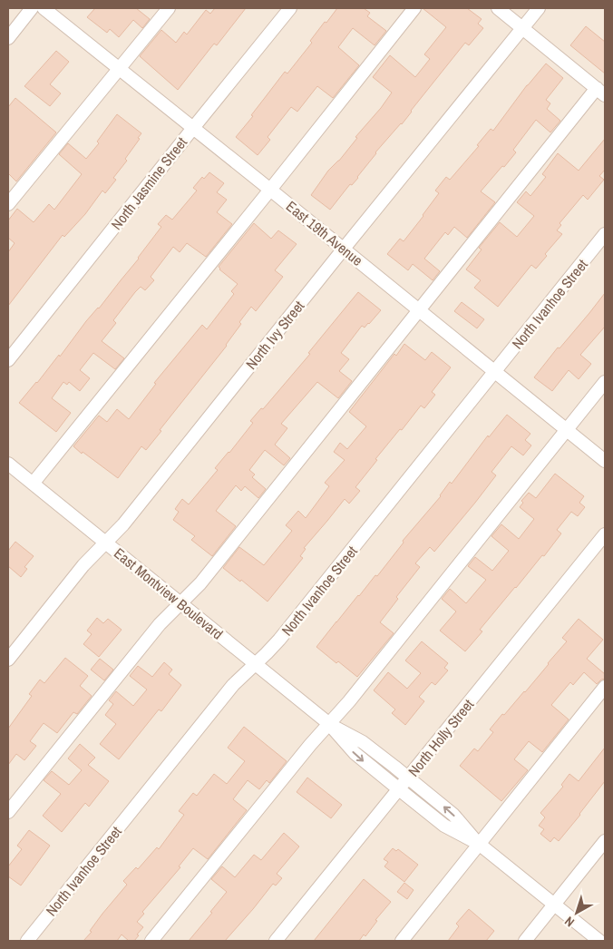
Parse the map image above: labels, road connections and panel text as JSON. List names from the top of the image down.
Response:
{
  "streets": {
    "street": [
      "North Jasmine Street",
      "East 19th Avenue",
      "North Ivanhoe Street",
      "North Ivy Street",
      "East Montview Boulevard",
      "North Holly Street"
    ]
  },
  "crossings": [
    ["North Jasmine Street", "East 19th Avenue"],
    ["East 19th Avenue", "North Ivanhoe Street"],
    ["East 19th Avenue", "North Ivy Street"],
    ["North Ivanhoe Street", "East Montview Boulevard"],
    ["North Ivy Street", "East Montview Boulevard"],
    ["East Montview Boulevard", "North Holly Street"]
  ],
  "north": "bottom left"
}
